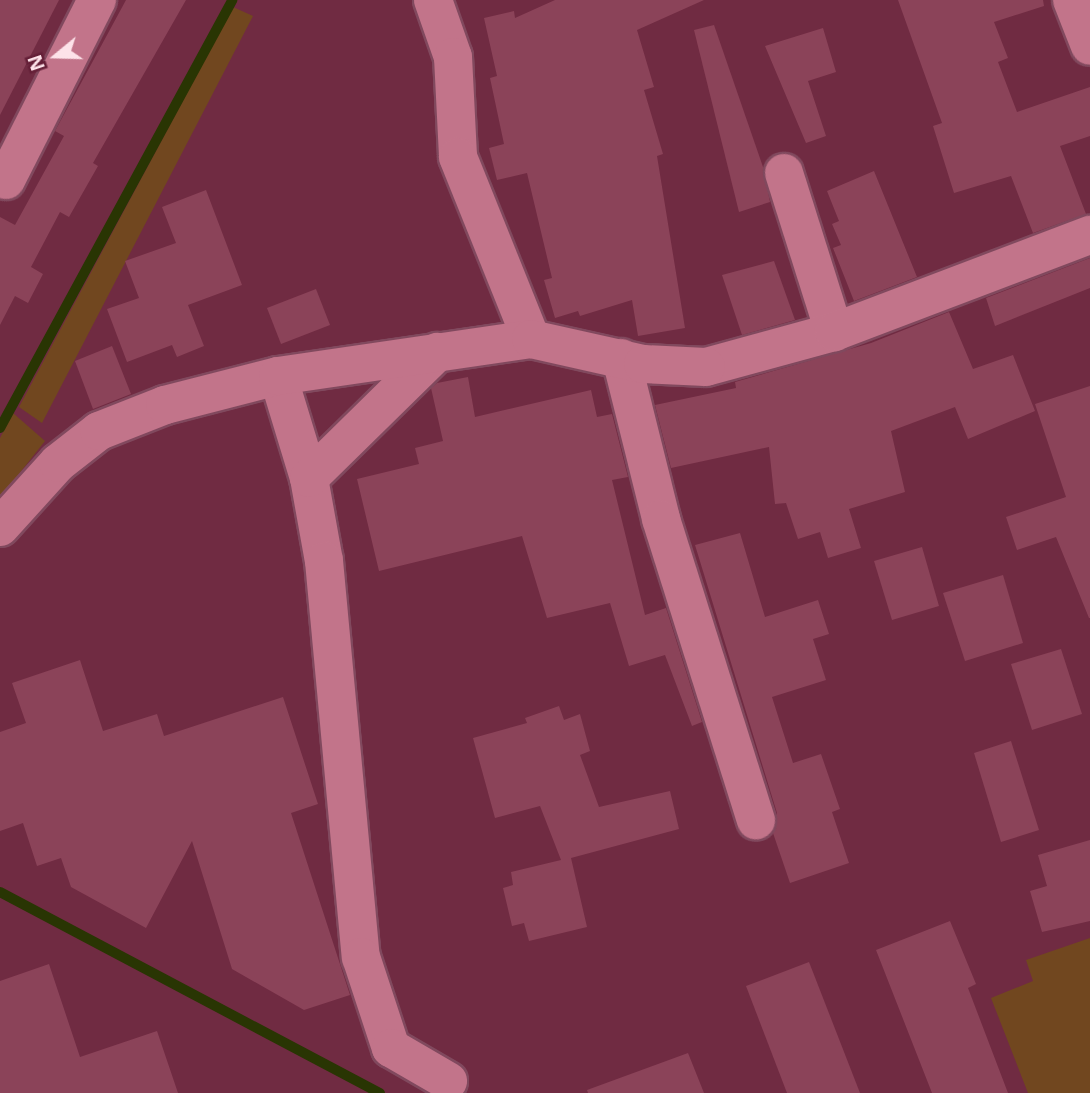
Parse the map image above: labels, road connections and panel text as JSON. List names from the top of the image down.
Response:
{
  "north": "left"
}
